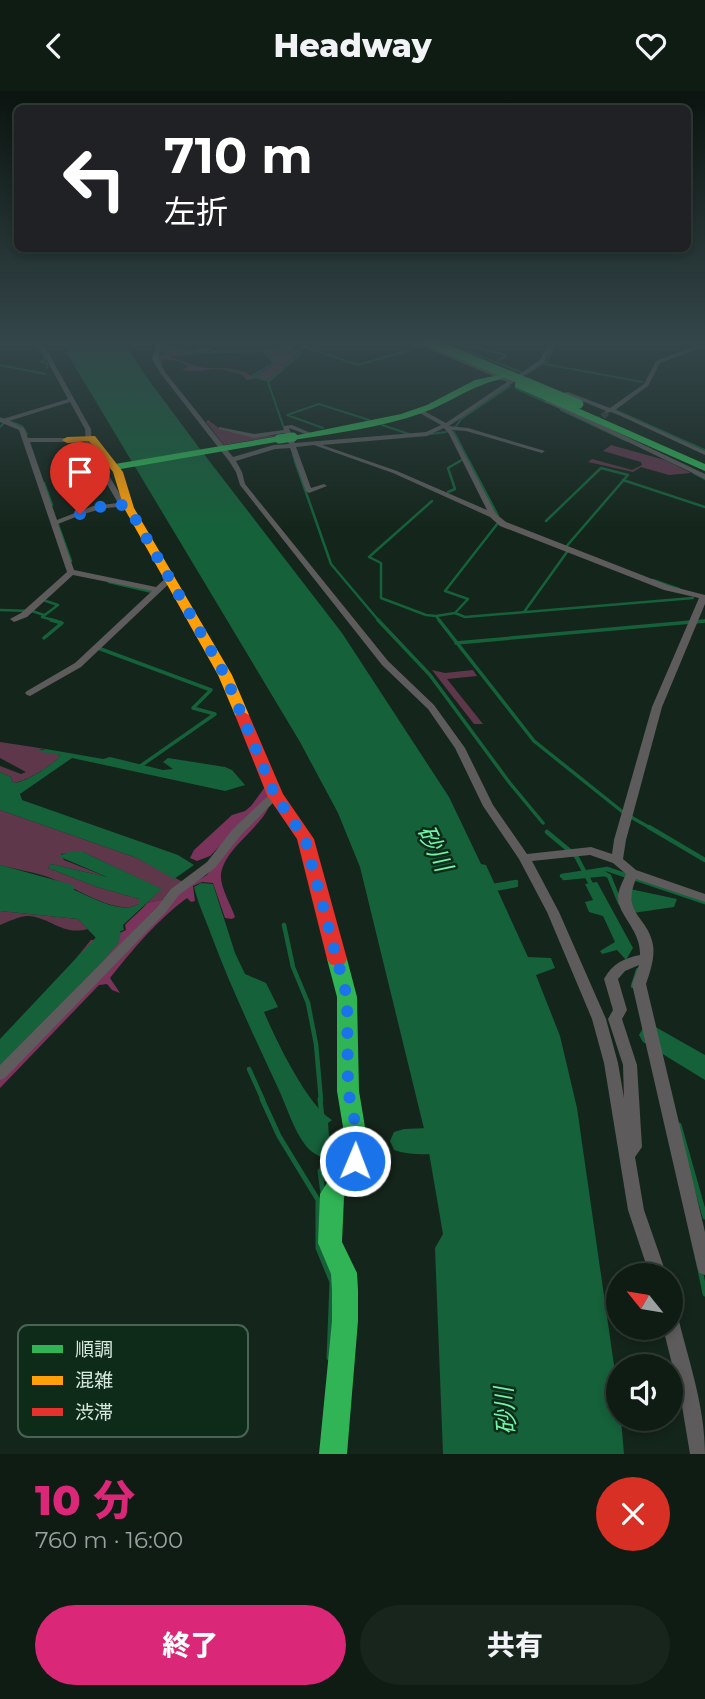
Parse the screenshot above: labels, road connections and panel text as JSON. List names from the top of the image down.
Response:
{
  "water": ["砂川"],
  "legend": ["順調", "混雑", "渋滞"],
  "north": "top left",
  "page": {
    "header": "Headway",
    "turn": ["710 m", "左折"],
    "heading": ["10 分", "760 m · 16:00"],
    "buttons": ["終了", "共有"]
  }
}
